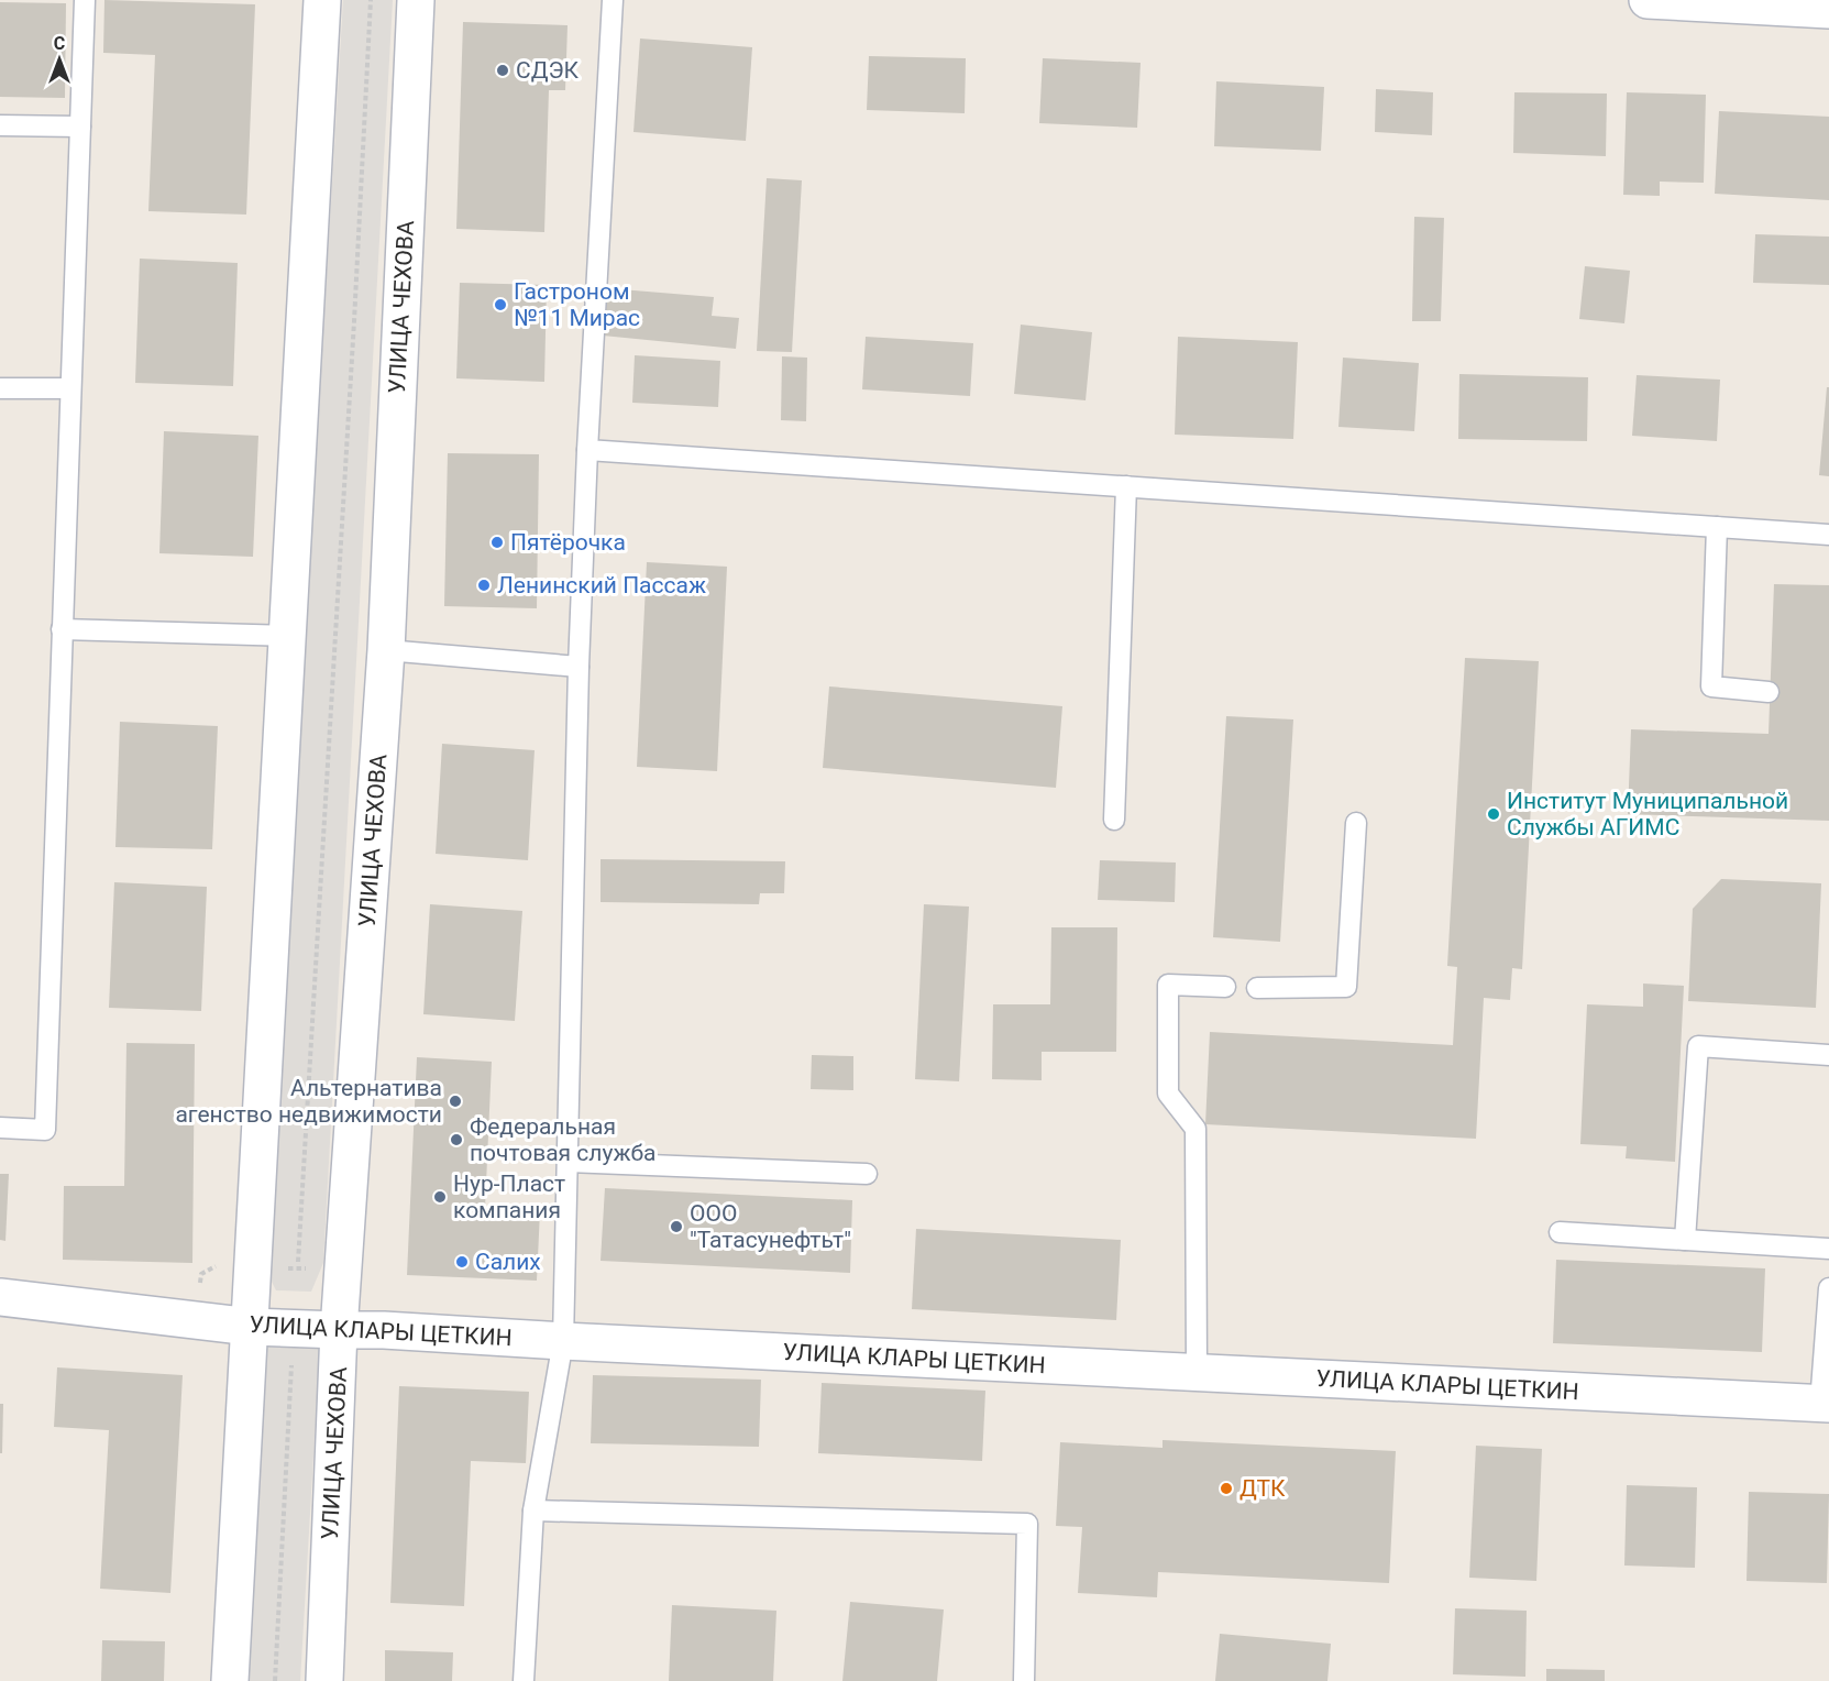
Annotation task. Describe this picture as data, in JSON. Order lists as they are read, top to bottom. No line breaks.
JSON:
{"streets":{"main road":["УЛИЦА ЧЕХОВА","УЛИЦА КЛАРЫ ЦЕТКИН"]},"crossings":[["УЛИЦА ЧЕХОВА","УЛИЦА КЛАРЫ ЦЕТКИН"]],"places":["СДЭК","Гастроном №11 Мирас","Пятёрочка","Ленинский Пассаж","Институт Муниципальной Службы АГИМС","Альтернатива агенство недвижимости","Федеральная почтовая служба","Нур-Пласт компания","ООО \"Татасунефтьт\"","Салих","ДТК"],"north":"top"}
